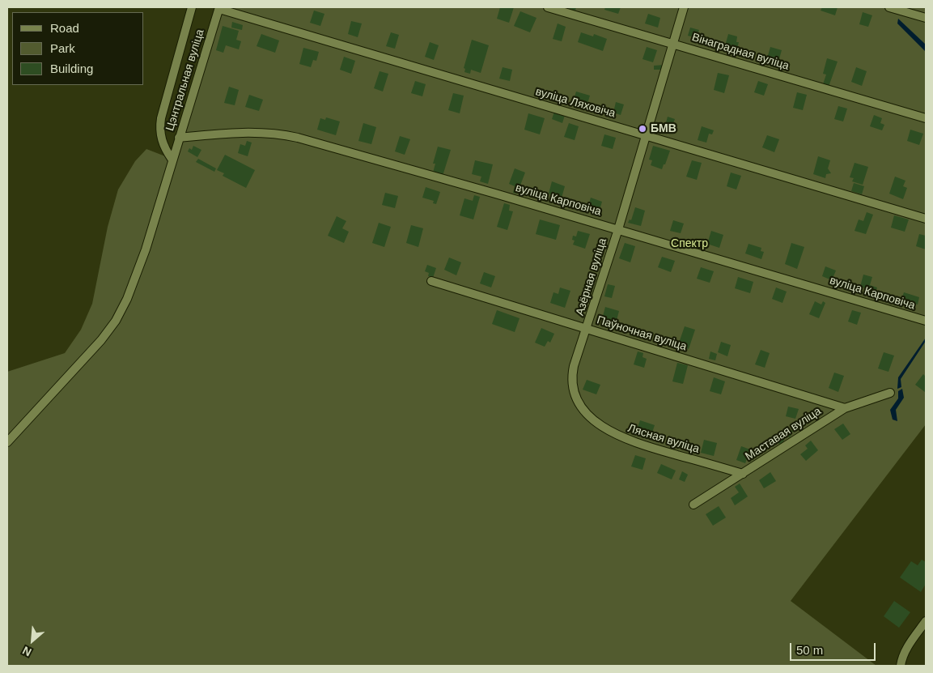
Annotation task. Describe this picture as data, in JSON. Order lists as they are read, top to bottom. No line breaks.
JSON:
{"streets":{"street":["Вінаградная вуліца","Цэнтральная вуліца","вуліца Ляховіча","вуліца Карповіча","Азёрная вуліца","Паўночная вуліца","Маставая вуліца","Лясная вуліца"]},"crossings":[["Вінаградная вуліца","Азёрная вуліца"],["Цэнтральная вуліца","вуліца Ляховіча"],["Цэнтральная вуліца","вуліца Карповіча"],["вуліца Ляховіча","Азёрная вуліца"],["вуліца Карповіча","Азёрная вуліца"],["Азёрная вуліца","Паўночная вуліца"],["Азёрная вуліца","Лясная вуліца"],["Паўночная вуліца","Маставая вуліца"],["Маставая вуліца","Лясная вуліца"]],"parks":["Спектр"],"places":["БМВ"],"legend":["Road","Park","Building"],"scale_bar":"50 m","north":"bottom left"}
